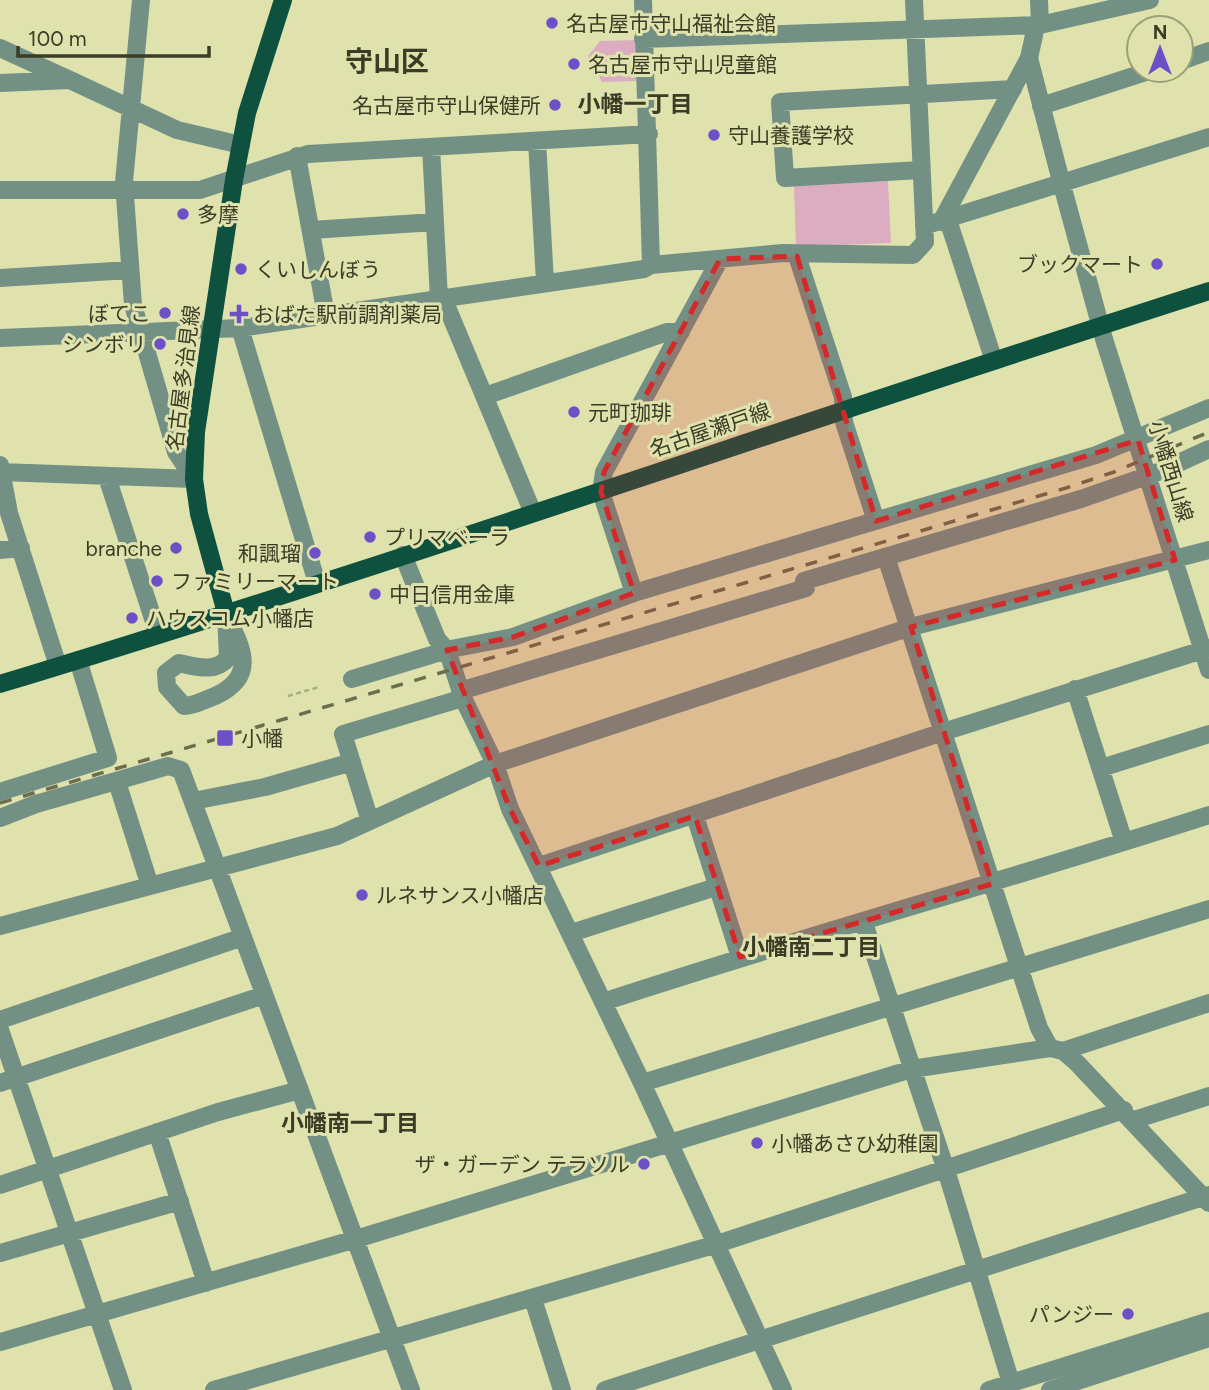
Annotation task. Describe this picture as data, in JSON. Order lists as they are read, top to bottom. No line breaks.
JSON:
{"streets":{"main road":["名古屋多治見線","名古屋瀬戸線"],"street":["小幡西山線"]},"crossings":[["名古屋多治見線","名古屋瀬戸線"],["名古屋瀬戸線","小幡西山線"]],"districts":["守山区","小幡一丁目","小幡南二丁目","小幡南一丁目"],"places":{"other":["名古屋市守山福祉会館","名古屋市守山児童館","名古屋市守山保健所","守山養護学校","多摩","ブックマート","くいしんぼう","ぼてこ","シンボリ","元町珈琲","プリマベーラ","branche","和諷瑠","ファミリーマート","中日信用金庫","ハウスコム小幡店","ルネサンス小幡店","小幡あさひ幼稚園","ザ・ガーデン テラソル","パンジー"],"health":["おばた駅前調剤薬局"],"transit":["小幡"]},"scale_bar":"100 m","north":"top"}
